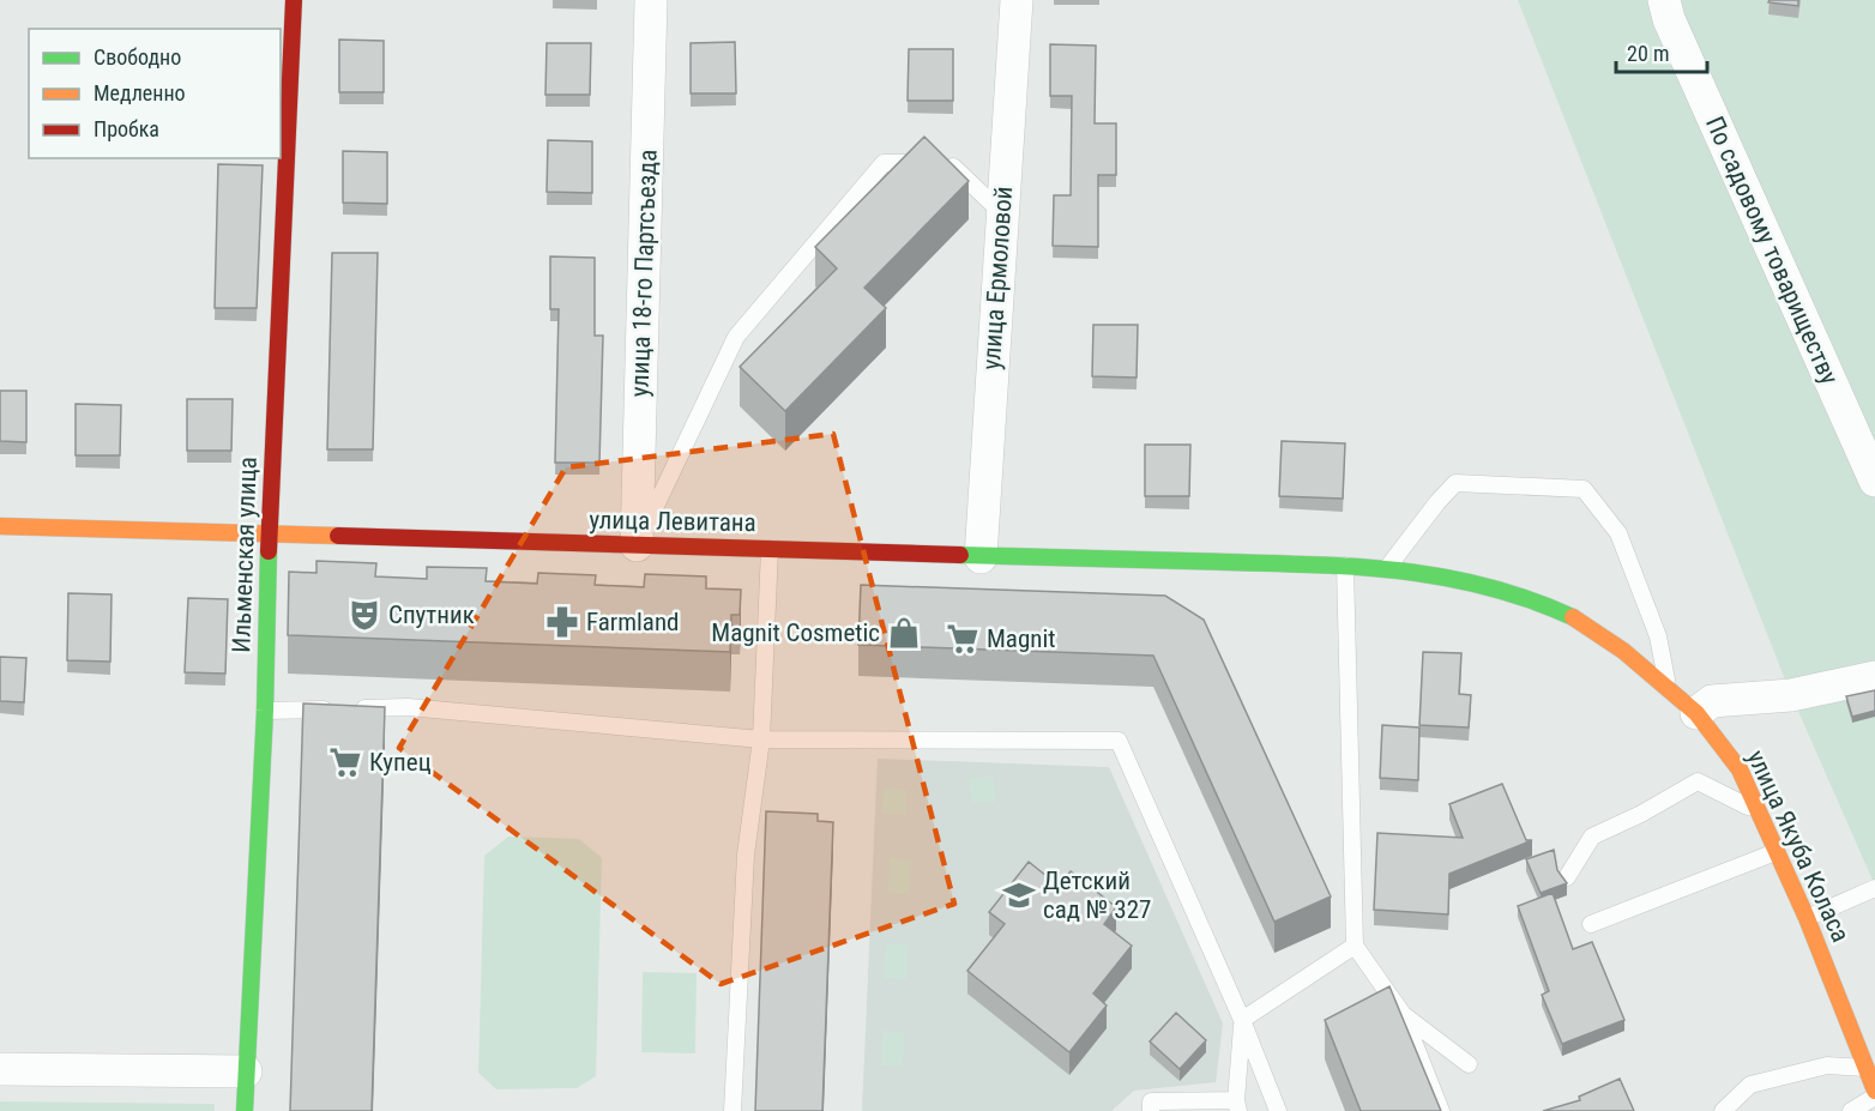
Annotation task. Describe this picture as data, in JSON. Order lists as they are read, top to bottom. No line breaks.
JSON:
{"streets":{"street":["По садовому товариществу","улица 18-го Партсъезда","улица Ермоловой","улица Левитана","Ильменская улица","улица Якуба Коласа"]},"crossings":[["улица 18-го Партсъезда","улица Левитана"],["улица Ермоловой","улица Левитана"],["улица Левитана","Ильменская улица"],["улица Левитана","улица Якуба Коласа"]],"places":{"theatre":["Спутник"],"pharmacy":["Farmland"],"shop":["Magnit Cosmetic"],"supermarket":["Magnit","Купец"],"school or university":["Детский сад № 327"]},"legend":["Свободно","Медленно","Пробка"],"scale_bar":"20 m"}
